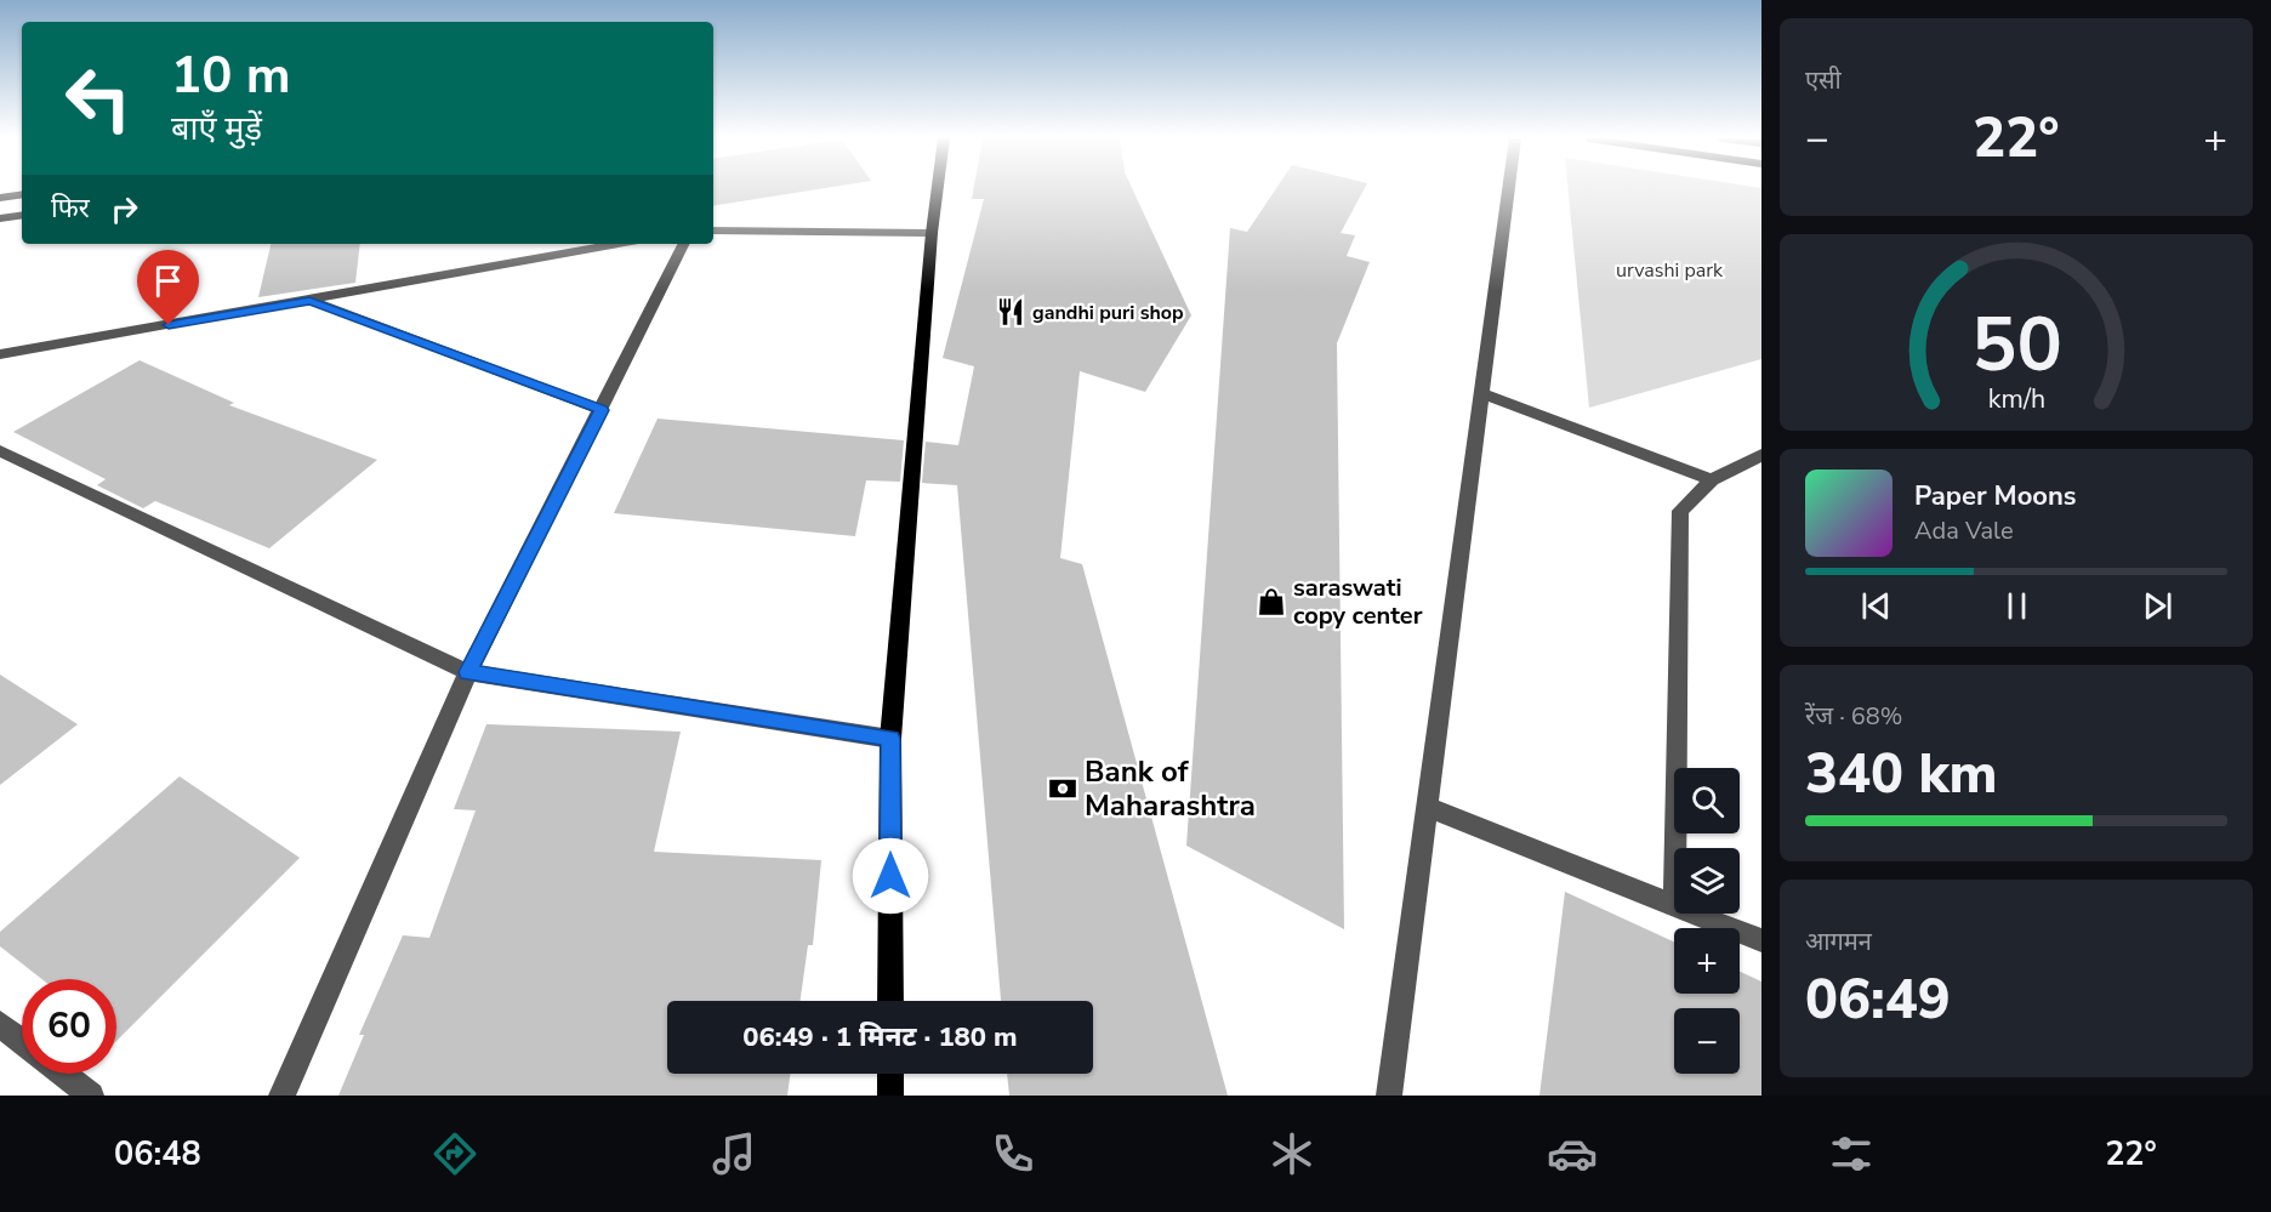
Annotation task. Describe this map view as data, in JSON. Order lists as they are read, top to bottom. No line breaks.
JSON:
{"parks":["urvashi park"],"places":{"restaurant":["gandhi puri shop"],"shop":["saraswati copy center"],"bank":["Bank of Maharashtra"]},"page":{"tile":["एसी",["रेंज · 68%","340 km"],["आगमन","06:49"]],"turn":["10 m","बाएँ मुड़ें"],"heat":["−","22°","+"],"then":"फिर","song":["Paper Moons","Ada Vale"],"map_buttons":["+","−"],"limit":"60","trip":"06:49 · 1 मिनट · 180 m","tabs":["06:48","22°"],"gauge":["50","km/h"]}}
